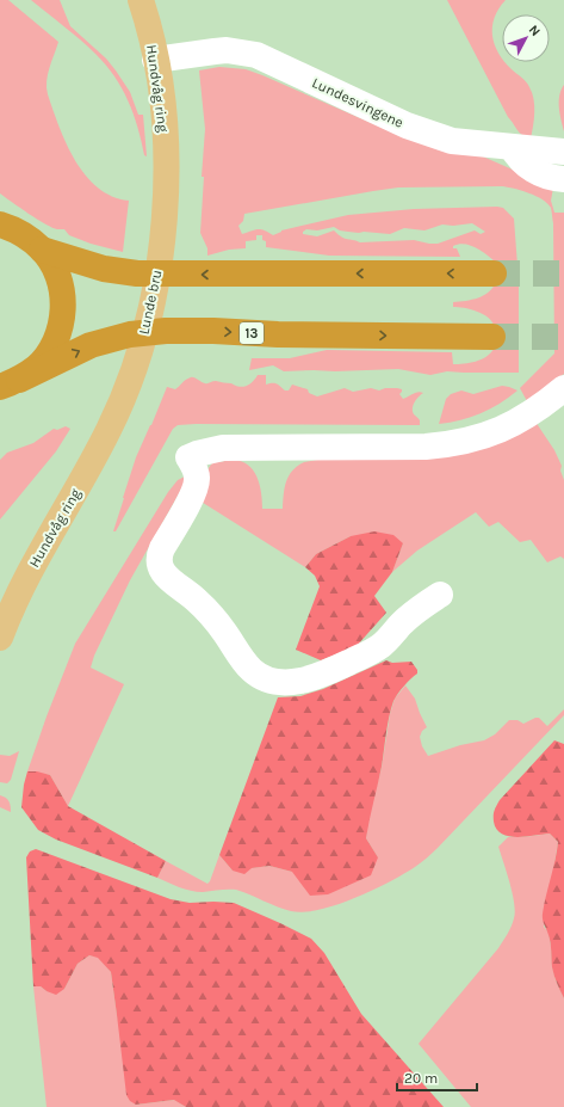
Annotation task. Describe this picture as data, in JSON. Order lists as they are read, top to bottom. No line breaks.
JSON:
{"streets":{"highway":["13"],"main road":["Hundvåg ring","Lunde bru"],"street":["Lundesvingene"]},"crossings":[["Hundvåg ring","Lundesvingene"],["Hundvåg ring","Lunde bru"]],"scale_bar":"20 m","north":"top right"}
